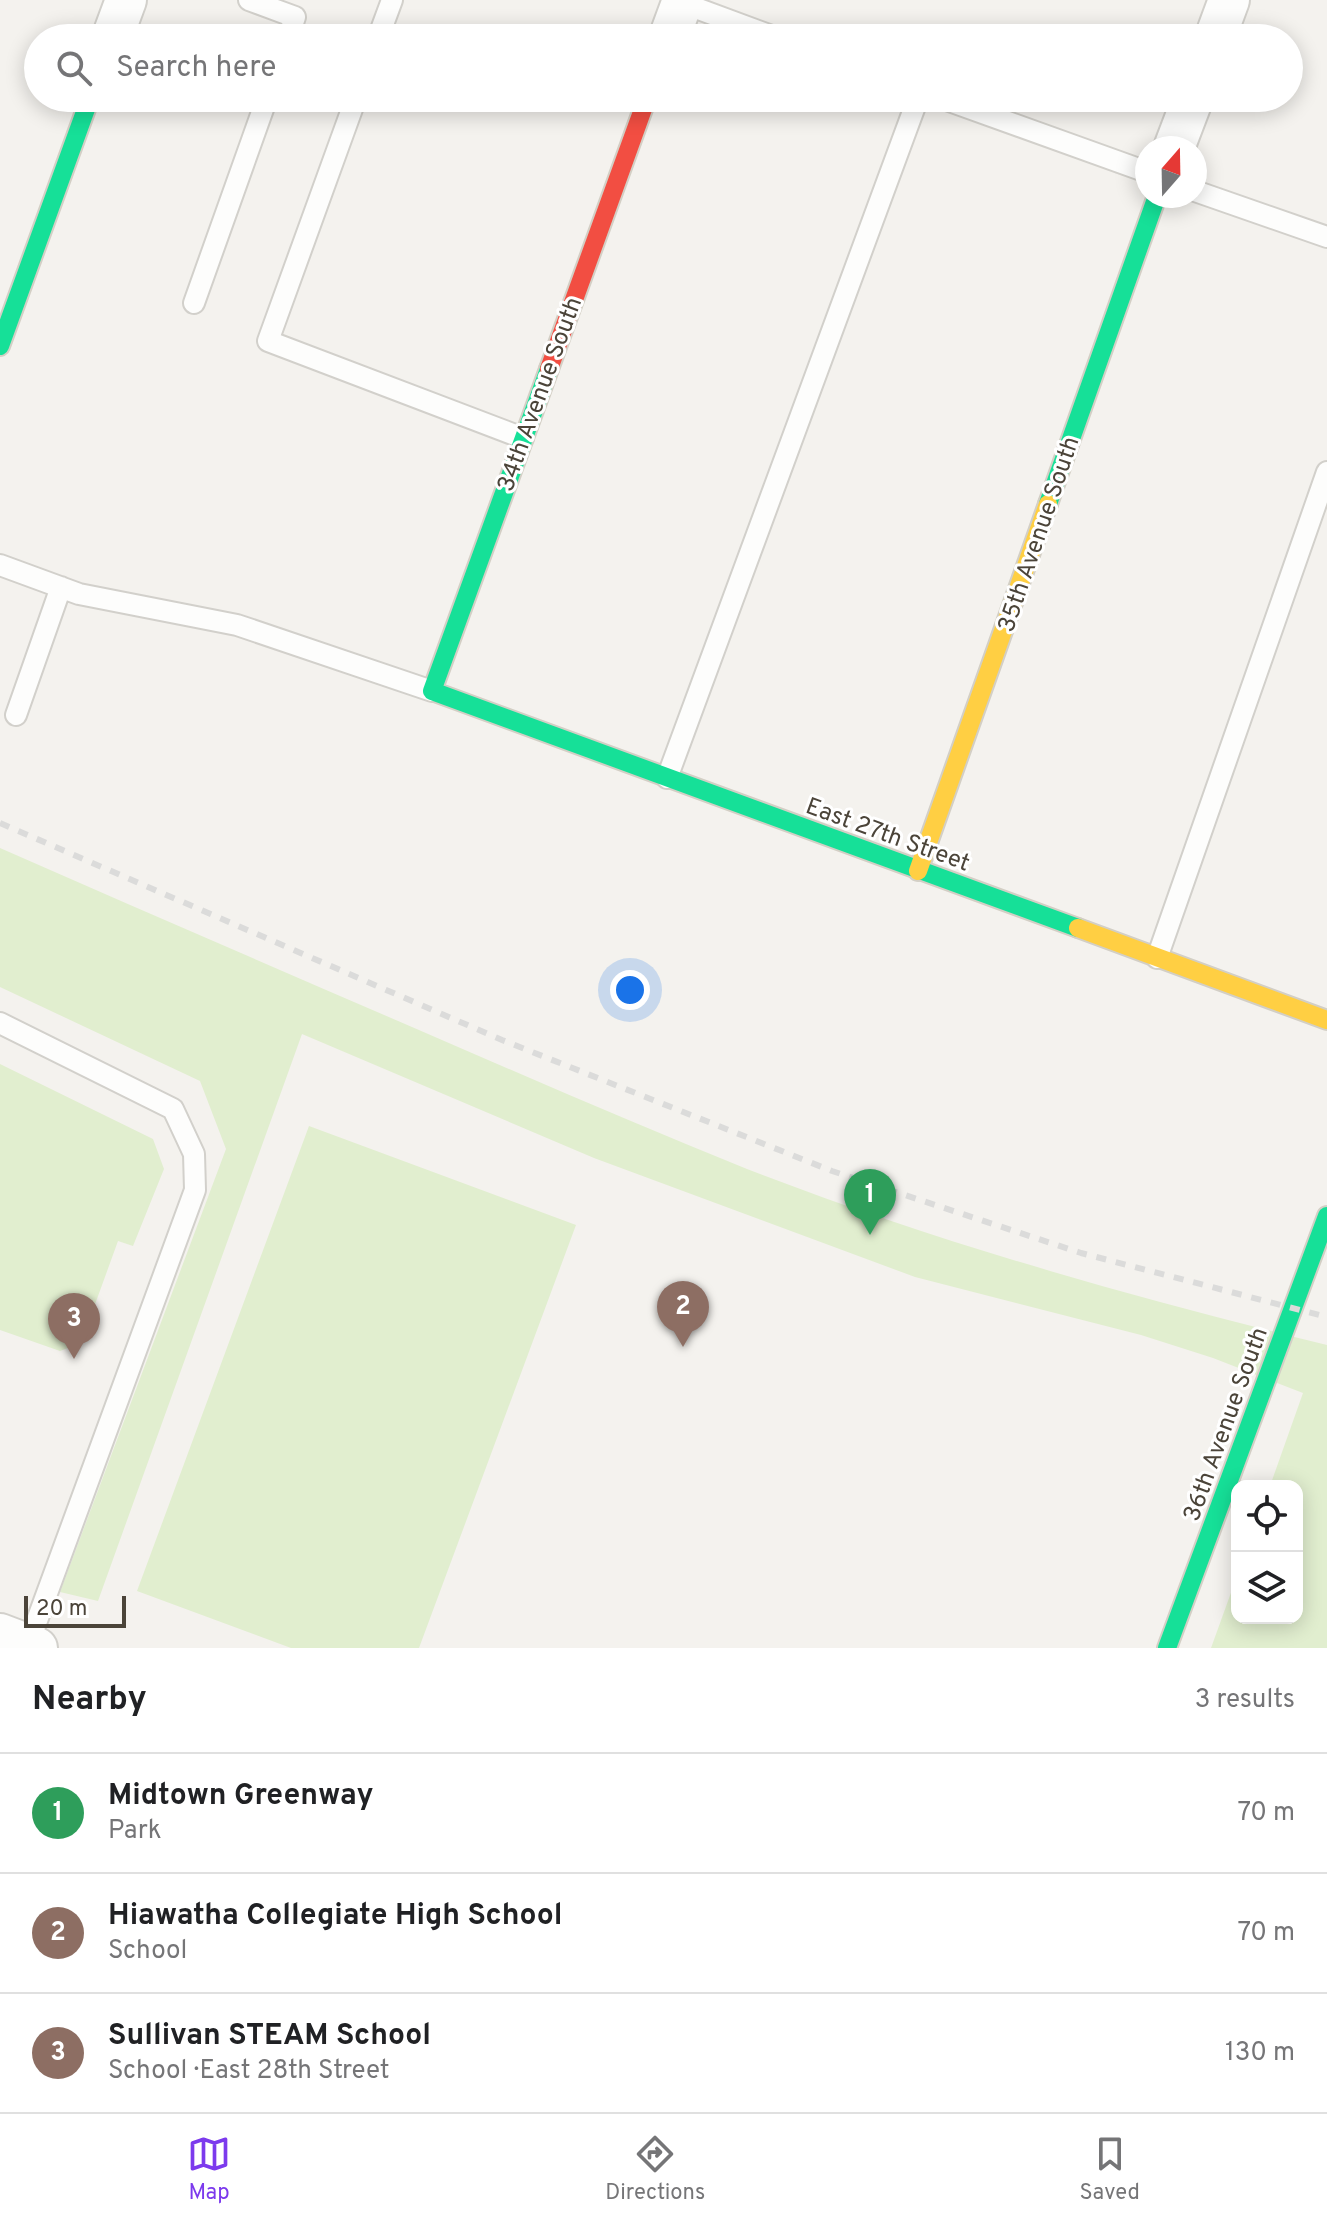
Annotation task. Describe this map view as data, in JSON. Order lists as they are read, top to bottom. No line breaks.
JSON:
{"streets":{"street":["34th Avenue South","35th Avenue South","East 27th Street","36th Avenue South"]},"crossings":[["34th Avenue South","East 27th Street"],["35th Avenue South","East 27th Street"]],"scale_bar":"20 m","north":"top","page":{"search":"Search here","pins":["1","2","3"],"scale":"20 m","heading":["Nearby","3 results"],"list":[{"mark":"1","name":"Midtown Greenway","note":"Park","value":"70 m"},{"mark":"2","name":"Hiawatha Collegiate High School","note":"School","value":"70 m"},{"mark":"3","name":"Sullivan STEAM School","note":"School · East 28th Street","value":"130 m"}],"nav":["Map","Directions","Saved"]}}
